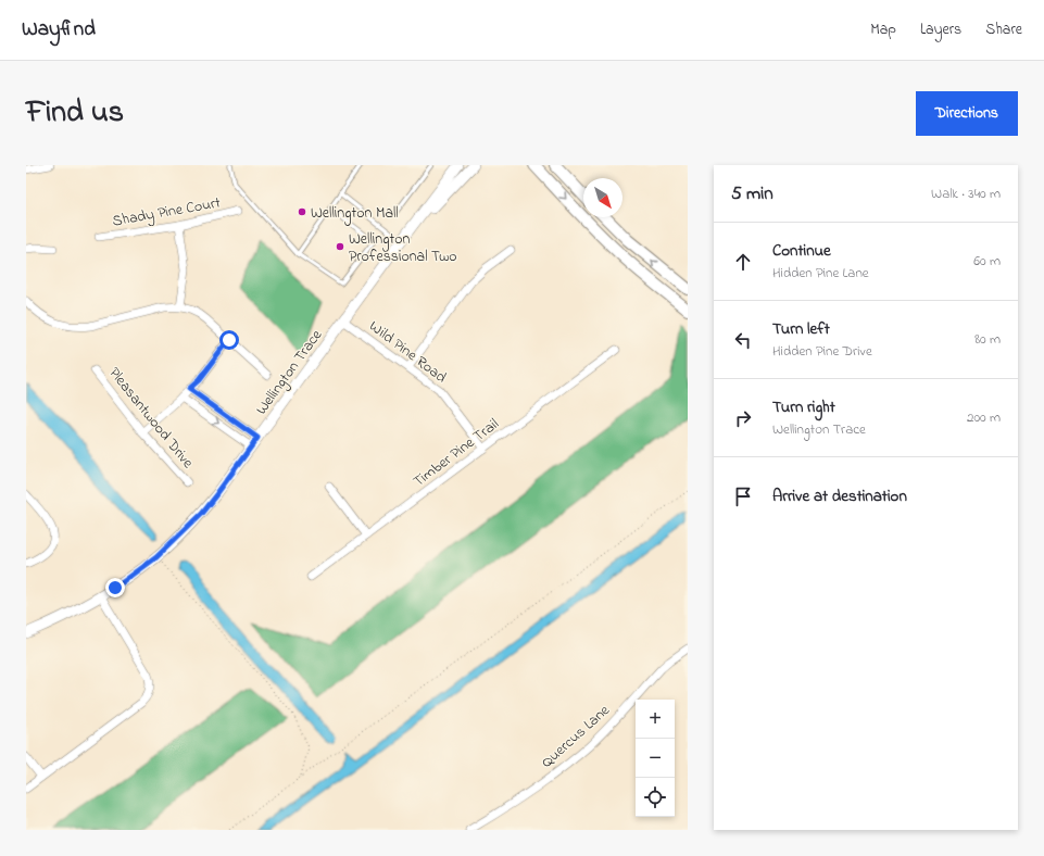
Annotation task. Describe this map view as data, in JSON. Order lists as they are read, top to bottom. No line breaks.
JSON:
{"streets":{"street":["Shady Pine Court","Wild Pine Road","Wellington Trace","Pleasantwood Drive","Timber Pine Trail","Quercus Lane"]},"crossings":[["Wild Pine Road","Wellington Trace"],["Wild Pine Road","Timber Pine Trail"]],"places":["Wellington Mall","Wellington Professional Two"],"north":"bottom right","page":{"header":"Wayfind","nav":["Map","Layers","Share"],"title":"Find us","buttons":"Directions","heading":["5 min","Walk · 340 m"],"list":[["Continue","Hidden Pine Lane","60 m"],["Turn left","Hidden Pine Drive","80 m"],["Turn right","Wellington Trace","200 m"],"Arrive at destination"],"map_buttons":["+","−"]}}
